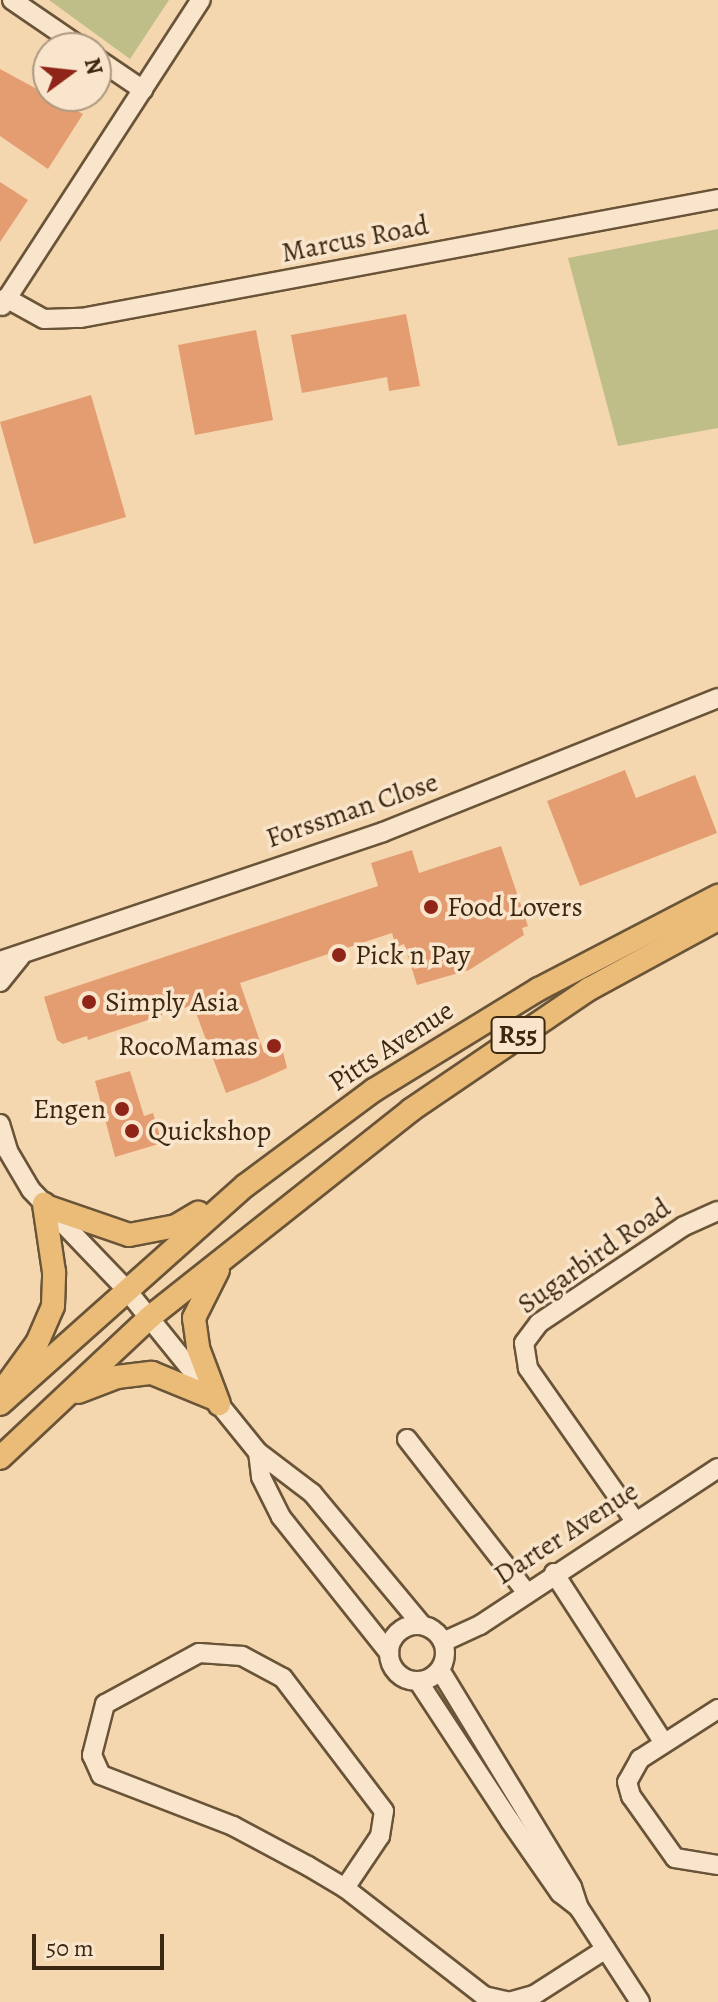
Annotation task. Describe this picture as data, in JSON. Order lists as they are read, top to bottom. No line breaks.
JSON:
{"streets":{"main road":["R55","Pitts Avenue"],"street":["Marcus Road","Forssman Close","Sugarbird Road","Darter Avenue"]},"crossings":[["R55","Pitts Avenue"],["Sugarbird Road","Darter Avenue"]],"places":["Food Lovers","Pick n Pay","Simply Asia","RocoMamas","Engen","Quickshop"],"scale_bar":"50 m","north":"right"}
